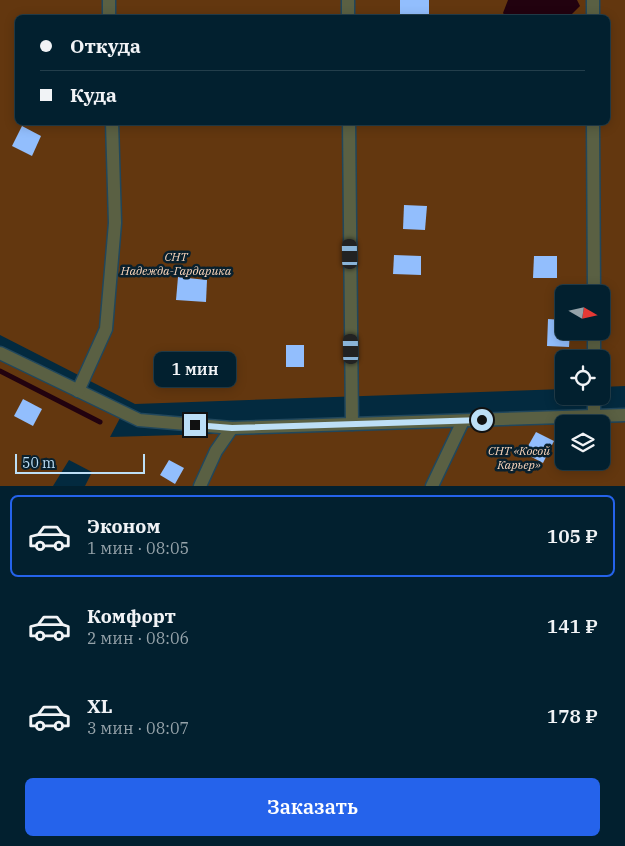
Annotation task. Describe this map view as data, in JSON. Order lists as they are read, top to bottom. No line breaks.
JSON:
{"parks":["СНТ Надежда-Гардарика","СНТ «Косой Карьер»"],"scale_bar":"50 m","north":"right","page":{"banner":["Откуда","Куда"],"bubble":"1 мин","scale":"50 m","list":[{"name":"Эконом","note":"1 мин · 08:05","value":"105 ₽"},{"name":"Комфорт","note":"2 мин · 08:06","value":"141 ₽"},{"name":"XL","note":"3 мин · 08:07","value":"178 ₽"}],"buttons":"Заказать"}}
